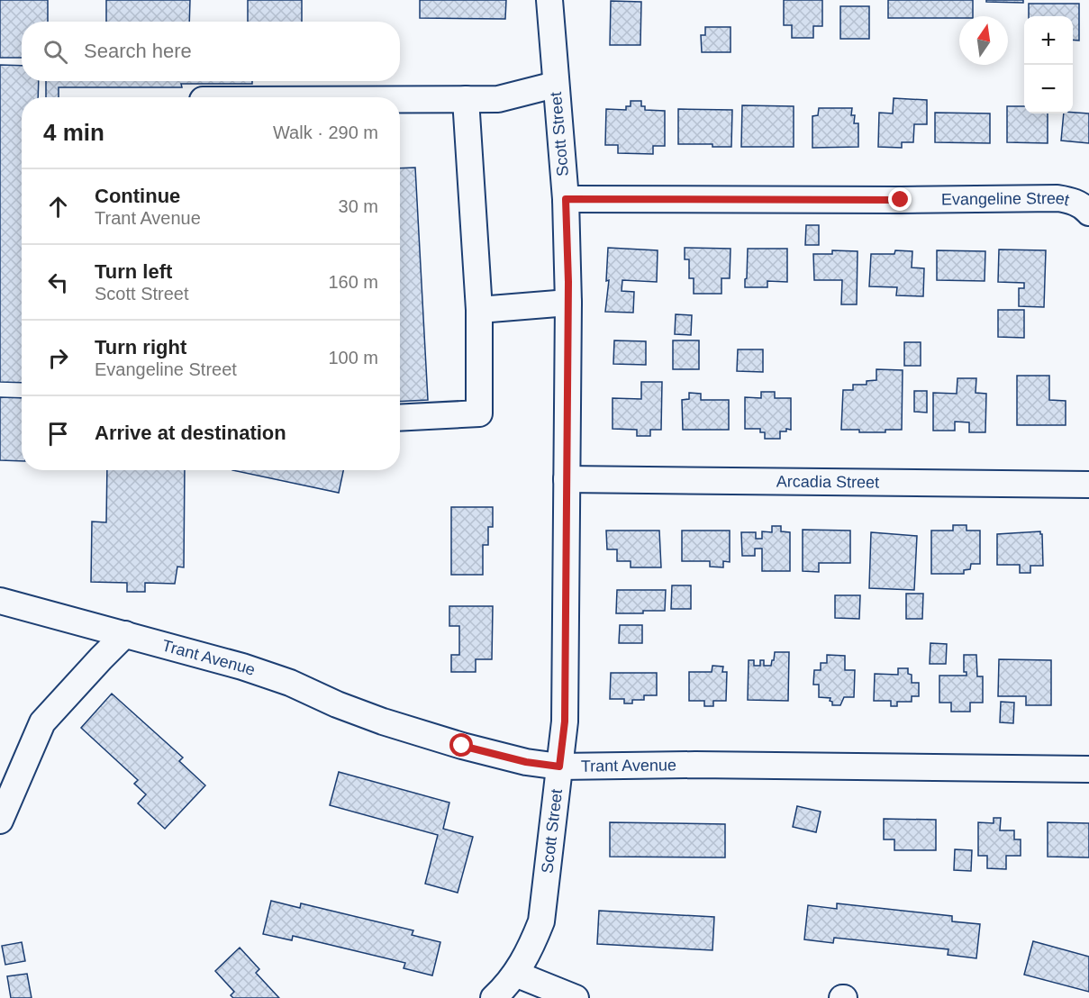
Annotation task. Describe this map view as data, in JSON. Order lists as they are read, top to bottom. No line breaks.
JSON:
{"streets":{"street":["Scott Street","Evangeline Street","Arcadia Street","Trant Avenue"]},"crossings":[["Scott Street","Evangeline Street"],["Scott Street","Arcadia Street"],["Scott Street","Trant Avenue"]],"north":"top","page":{"map_buttons":["+","−"],"search":"Search here","heading":["4 min","Walk · 290 m"],"list":[["Continue","Trant Avenue","30 m"],["Turn left","Scott Street","160 m"],["Turn right","Evangeline Street","100 m"],"Arrive at destination"]}}
